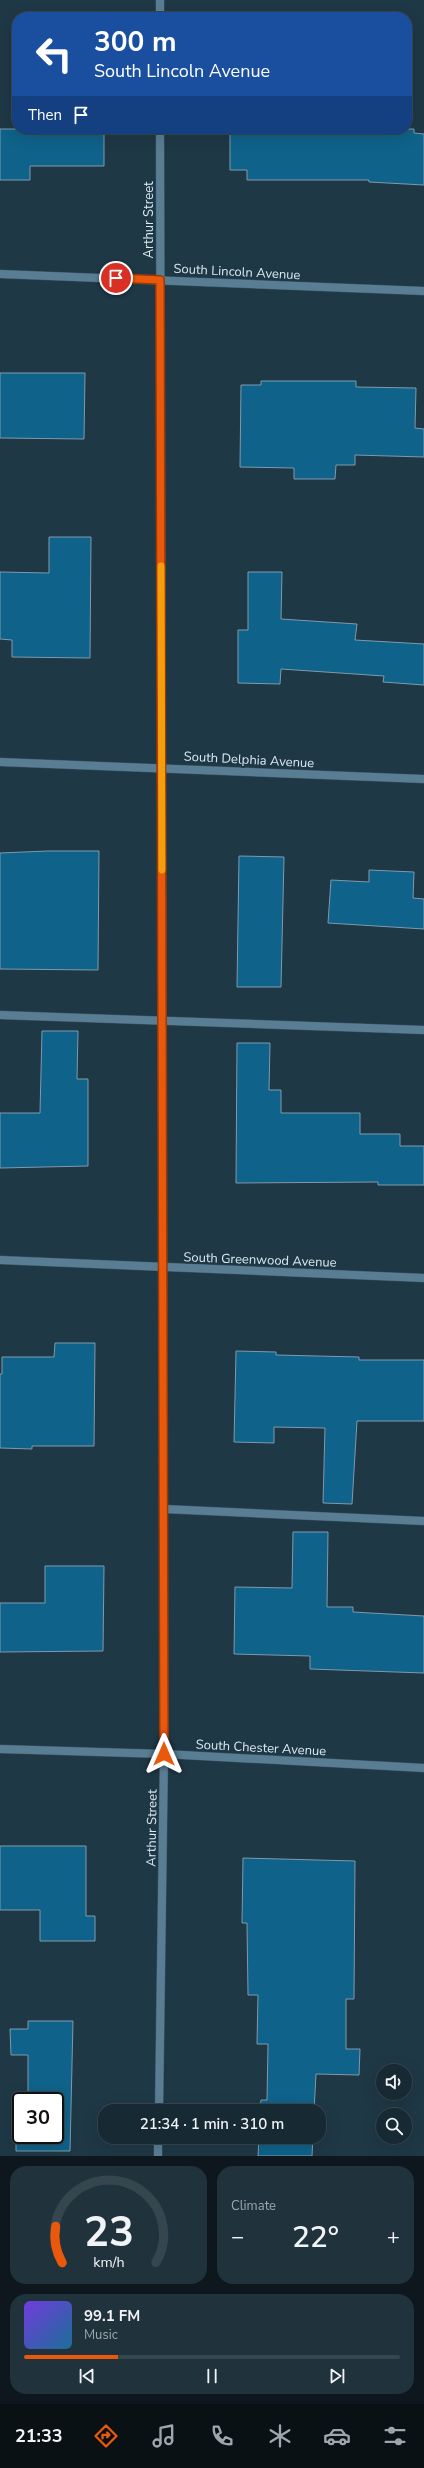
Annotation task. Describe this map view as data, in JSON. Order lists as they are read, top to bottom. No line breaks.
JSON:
{"streets":{"street":["Arthur Street","South Lincoln Avenue","South Delphia Avenue","South Greenwood Avenue","South Chester Avenue"]},"crossings":[["Arthur Street","South Lincoln Avenue"],["Arthur Street","South Delphia Avenue"],["Arthur Street","South Greenwood Avenue"],["Arthur Street","South Chester Avenue"]],"page":{"turn":["300 m","South Lincoln Avenue"],"then":"Then","limit":"30","trip":"21:34 · 1 min · 310 m","tile":"Climate","heat":["−","22°","+"],"song":["99.1 FM","Music"],"tabs":"21:33","gauge":["23","km/h"]}}
